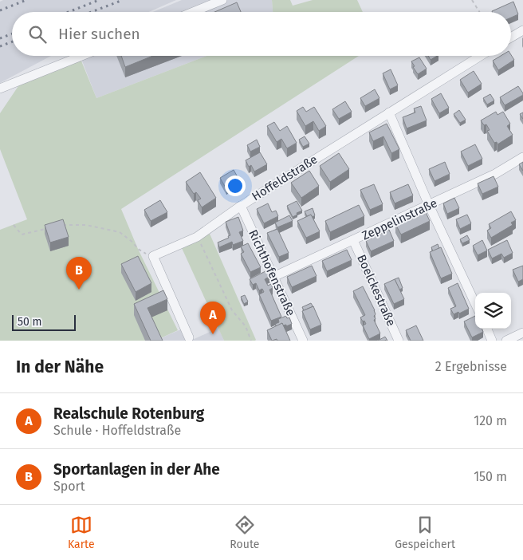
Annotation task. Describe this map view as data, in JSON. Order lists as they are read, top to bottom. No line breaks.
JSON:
{"streets":{"street":["Hoffeldstraße","Zeppelinstraße","Richthofenstraße","Boelckestraße"]},"crossings":[["Hoffeldstraße","Richthofenstraße"],["Zeppelinstraße","Richthofenstraße"],["Zeppelinstraße","Boelckestraße"]],"scale_bar":"50 m","page":{"search":"Hier suchen","pins":["B","A"],"scale":"50 m","heading":["In der Nähe","2 Ergebnisse"],"list":[{"mark":"A","name":"Realschule Rotenburg","note":"Schule · Hoffeldstraße","value":"120 m"},{"mark":"B","name":"Sportanlagen in der Ahe","note":"Sport","value":"150 m"}],"nav":["Karte","Route","Gespeichert"]}}
